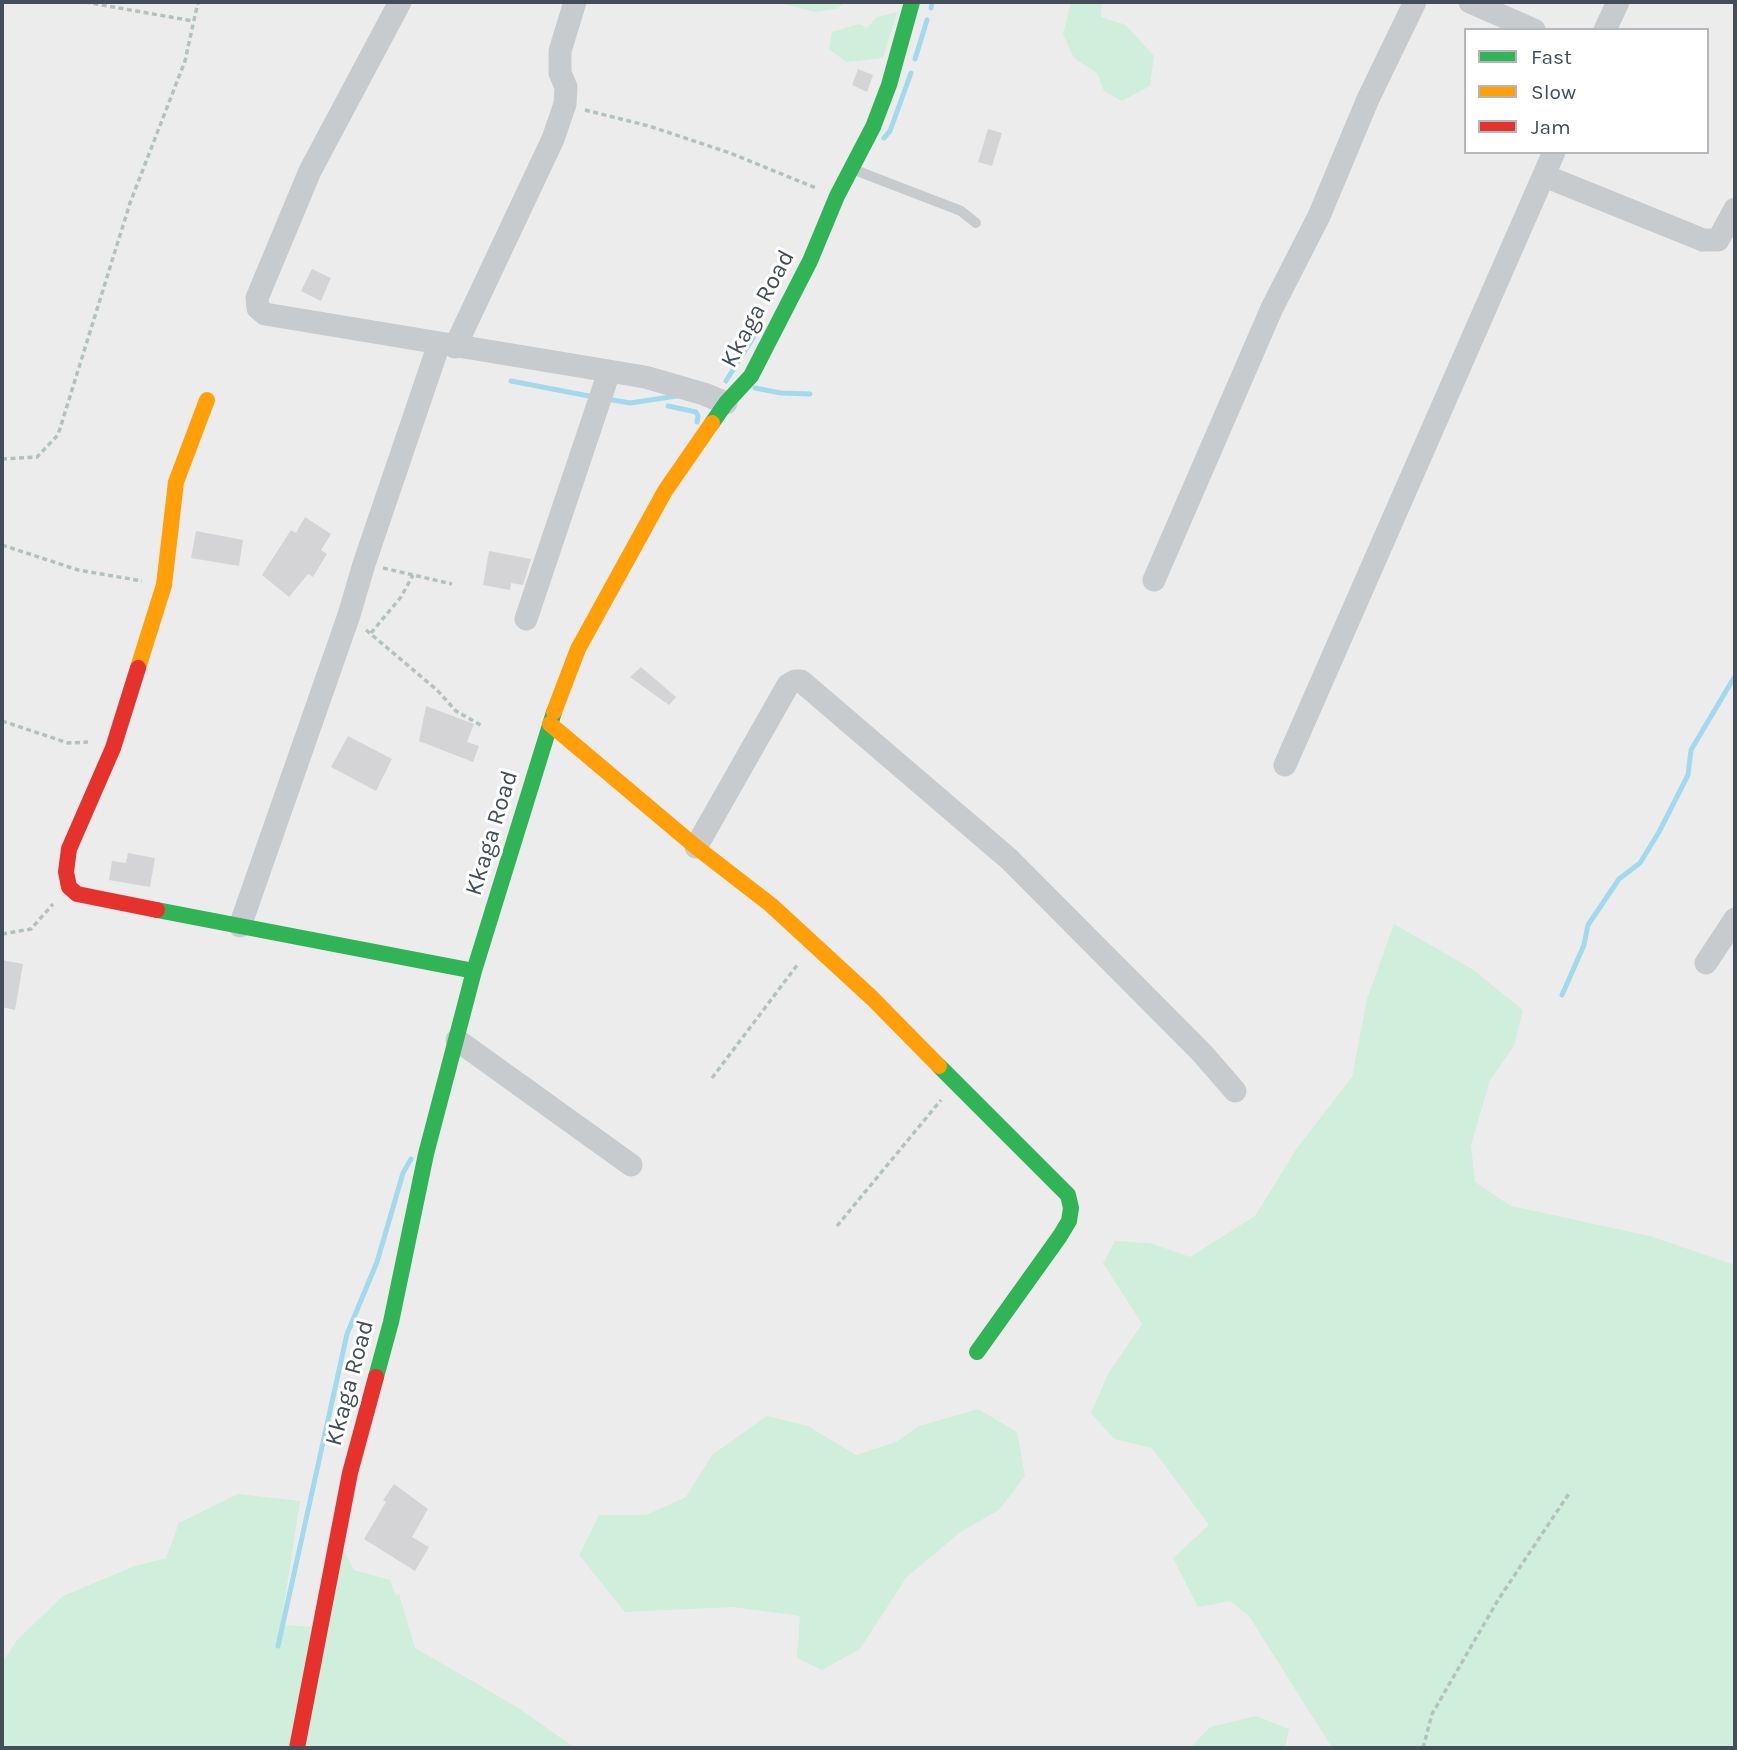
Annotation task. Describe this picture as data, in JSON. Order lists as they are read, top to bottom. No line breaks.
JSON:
{"streets":{"street":["Kkaga Road"]},"legend":["Fast","Slow","Jam"]}
